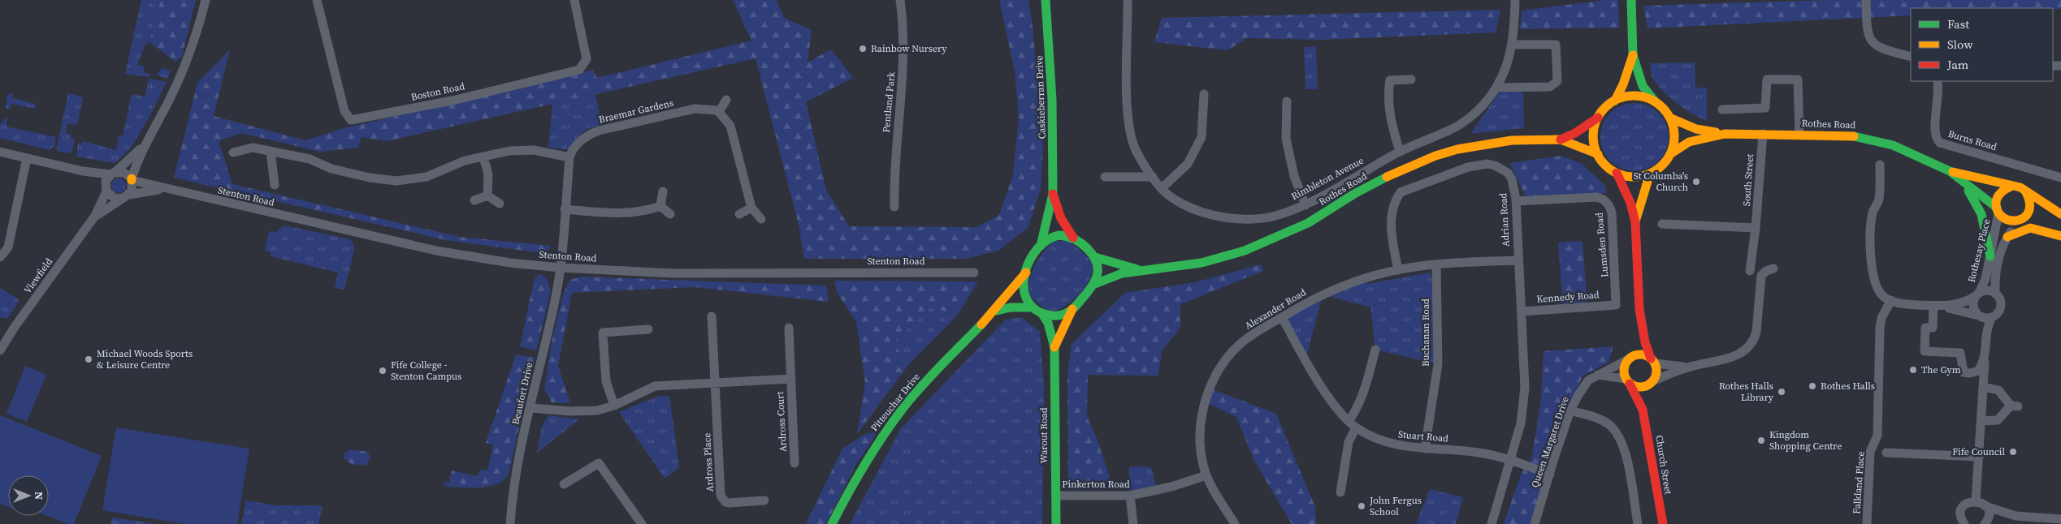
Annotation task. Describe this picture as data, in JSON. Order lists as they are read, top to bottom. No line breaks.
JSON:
{"streets":{"street":["Boston Road","Caskieberran Drive","Pentland Park","Braemar Gardens","Rothes Road","Burns Road","Rimbleton Avenue","South Street","Stenton Road","Adrian Road","Lumsden Road","Rothesay Place","Viewfield","Kennedy Road","Alexander Road","Buchanan Road","Beaufort Drive","Pitteuchar Drive","Ardross Court","Warout Road","Stuart Road","Queen Margaret Drive","Ardross Place","Church Street","Falkland Place","Pinkerton Road"]},"crossings":[["Caskieberran Drive","Pitteuchar Drive"],["Rothes Road","South Street"],["Rothes Road","Rothesay Place"],["Stenton Road","Viewfield"],["Stenton Road","Beaufort Drive"],["Adrian Road","Lumsden Road"],["Adrian Road","Kennedy Road"],["Adrian Road","Alexander Road"],["Adrian Road","Stuart Road"],["Lumsden Road","Kennedy Road"],["Rothesay Place","Falkland Place"],["Alexander Road","Buchanan Road"],["Alexander Road","Stuart Road"],["Alexander Road","Pinkerton Road"],["Buchanan Road","Stuart Road"],["Warout Road","Pinkerton Road"],["Stuart Road","Queen Margaret Drive"],["Queen Margaret Drive","Church Street"]],"places":["Rainbow Nursery","St Columba's Church","Michael Woods Sports & Leisure Centre","The Gym","Fife College - Stenton Campus","Rothes Halls","Rothes Halls Library","Kingdom Shopping Centre","Fife Council","John Fergus School"],"legend":["Fast","Slow","Jam"],"north":"right"}
